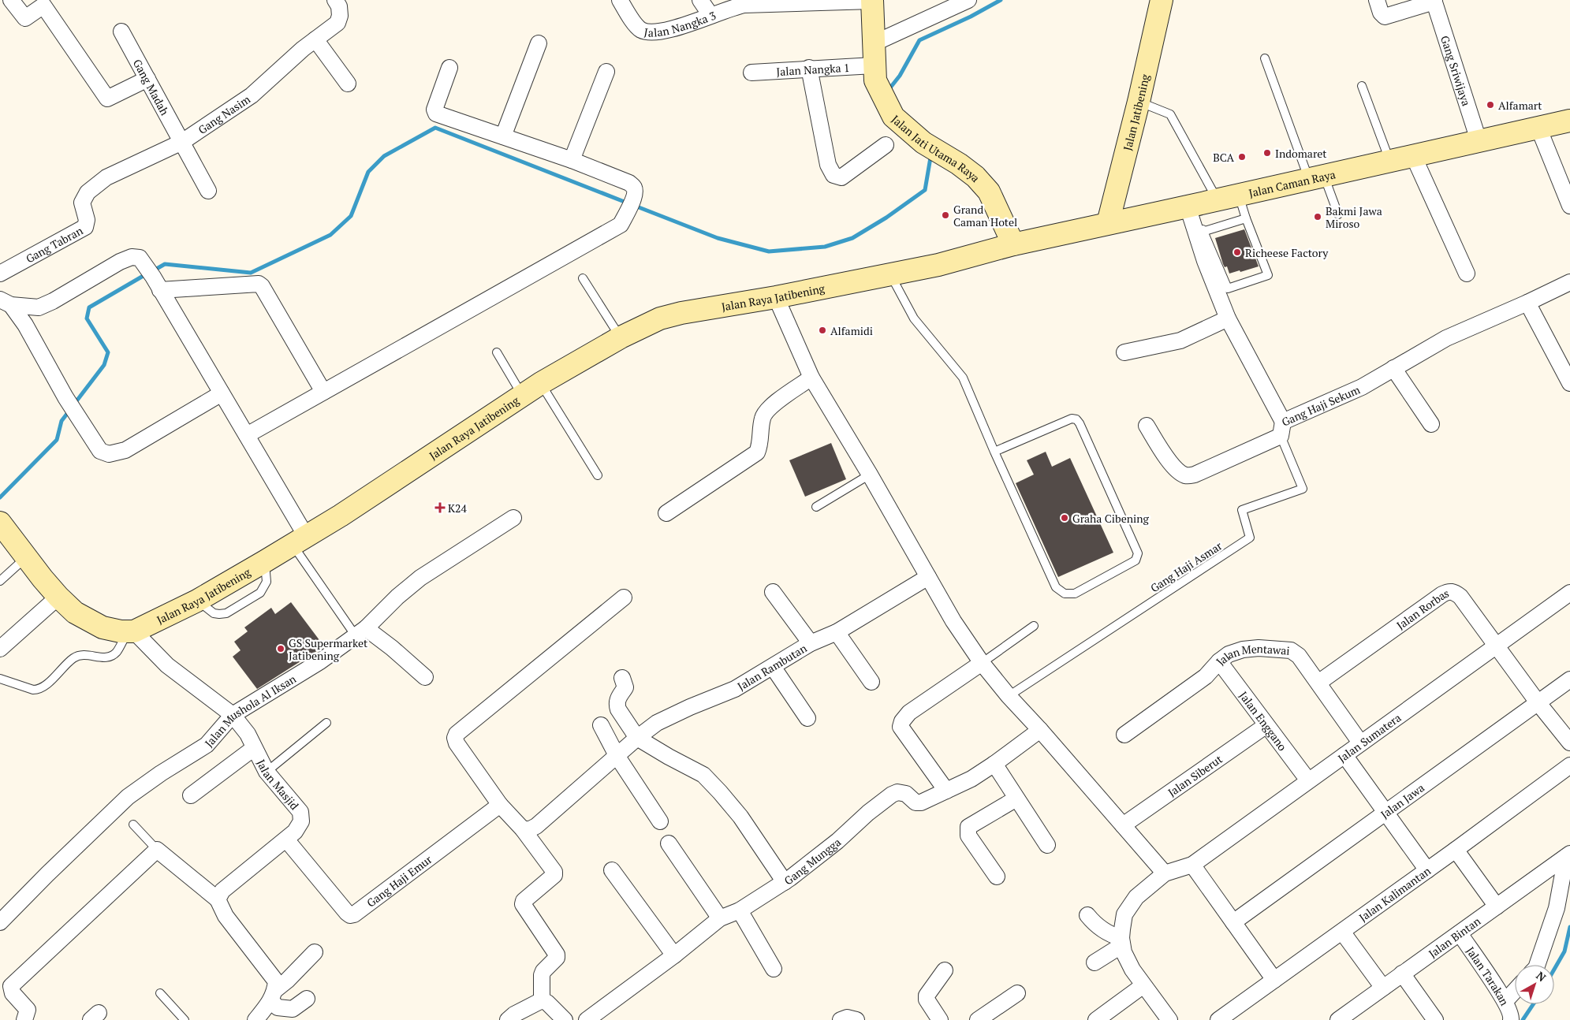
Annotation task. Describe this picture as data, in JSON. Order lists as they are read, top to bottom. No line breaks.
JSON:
{"streets":{"main road":["Jalan Jatibening","Jalan Jati Utama Raya","Jalan Caman Raya","Jalan Raya Jatibening"],"street":["Jalan Nangka 3","Jalan Nangka 1","Gang Sriwijaya","Gang Madah","Gang Nasim","Gang Tabran","Gang Haji Sekum","Jalan Rorbas","Jalan Mentawai","Jalan Rambutan","Jalan Mushola Al Iksan","Jalan Enggano","Jalan Sumatera","Jalan Siberut","Jalan Masjid","Jalan Jawa","Gang Mungga","Gang Haji Emur","Jalan Kalimantan","Jalan Bintan","Jalan Tarakan"],"lane":["Gang Haji Asmar"]},"crossings":[["Jalan Nangka 3","Jalan Jati Utama Raya"],["Jalan Nangka 1","Jalan Jati Utama Raya"],["Gang Sriwijaya","Jalan Caman Raya"],["Gang Madah","Gang Nasim"],["Jalan Jatibening","Jalan Caman Raya"],["Gang Nasim","Gang Tabran"],["Jalan Jati Utama Raya","Jalan Caman Raya"],["Jalan Jati Utama Raya","Jalan Raya Jatibening"],["Jalan Caman Raya","Jalan Raya Jatibening"],["Jalan Caman Raya","Gang Haji Sekum"],["Jalan Raya Jatibening","Jalan Masjid"],["Gang Haji Sekum","Gang Haji Asmar"],["Jalan Rorbas","Jalan Mentawai"],["Jalan Rorbas","Jalan Sumatera"],["Jalan Rorbas","Jalan Jawa"],["Jalan Mentawai","Jalan Enggano"],["Jalan Mentawai","Jalan Sumatera"],["Jalan Mushola Al Iksan","Jalan Masjid"],["Jalan Enggano","Jalan Sumatera"],["Jalan Enggano","Jalan Siberut"],["Jalan Masjid","Gang Haji Emur"],["Jalan Bintan","Jalan Tarakan"]],"places":{"other":["Alfamart","Indomaret","BCA","Grand Caman Hotel","Bakmi Jawa Miroso","Richeese Factory","Alfamidi","Graha Cibening","GS Supermarket Jatibening"],"health":["K24"]},"north":"top right"}
